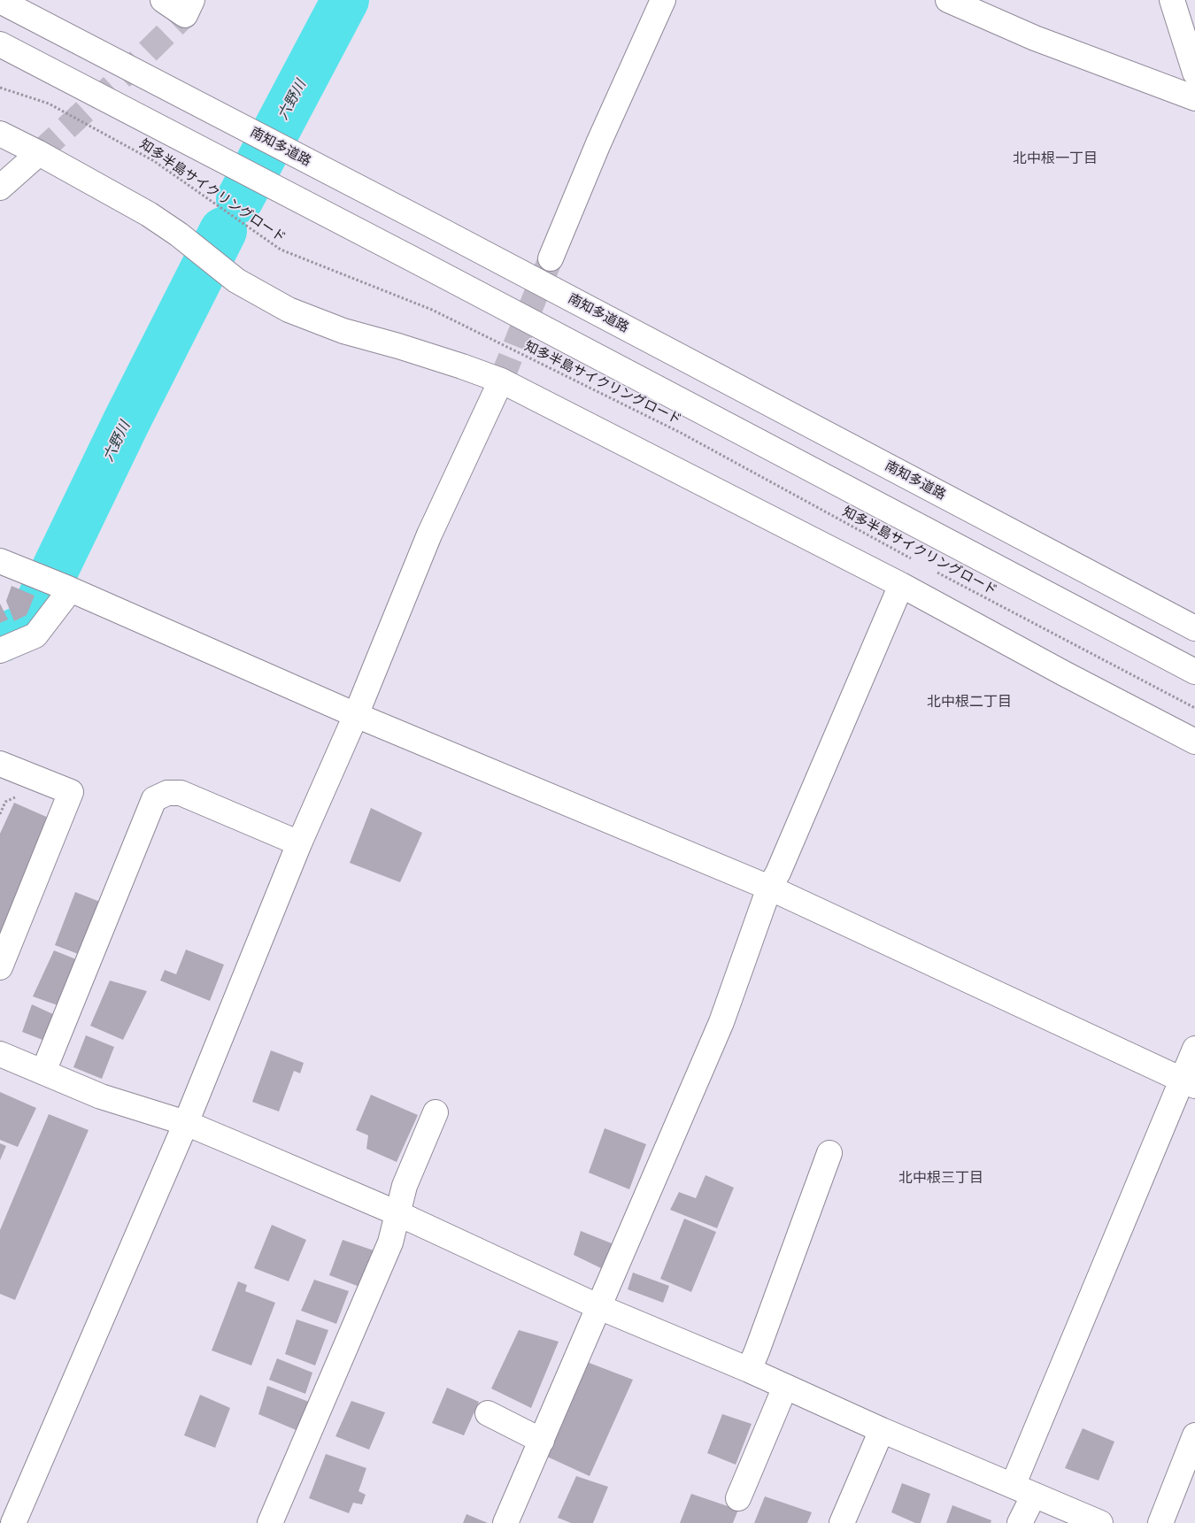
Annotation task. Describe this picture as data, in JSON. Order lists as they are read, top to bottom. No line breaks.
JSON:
{"streets":{"main road":["南知多道路"],"path":["知多半島サイクリングロード"]},"districts":["北中根一丁目","北中根二丁目","北中根三丁目"],"water":["六野川"]}
